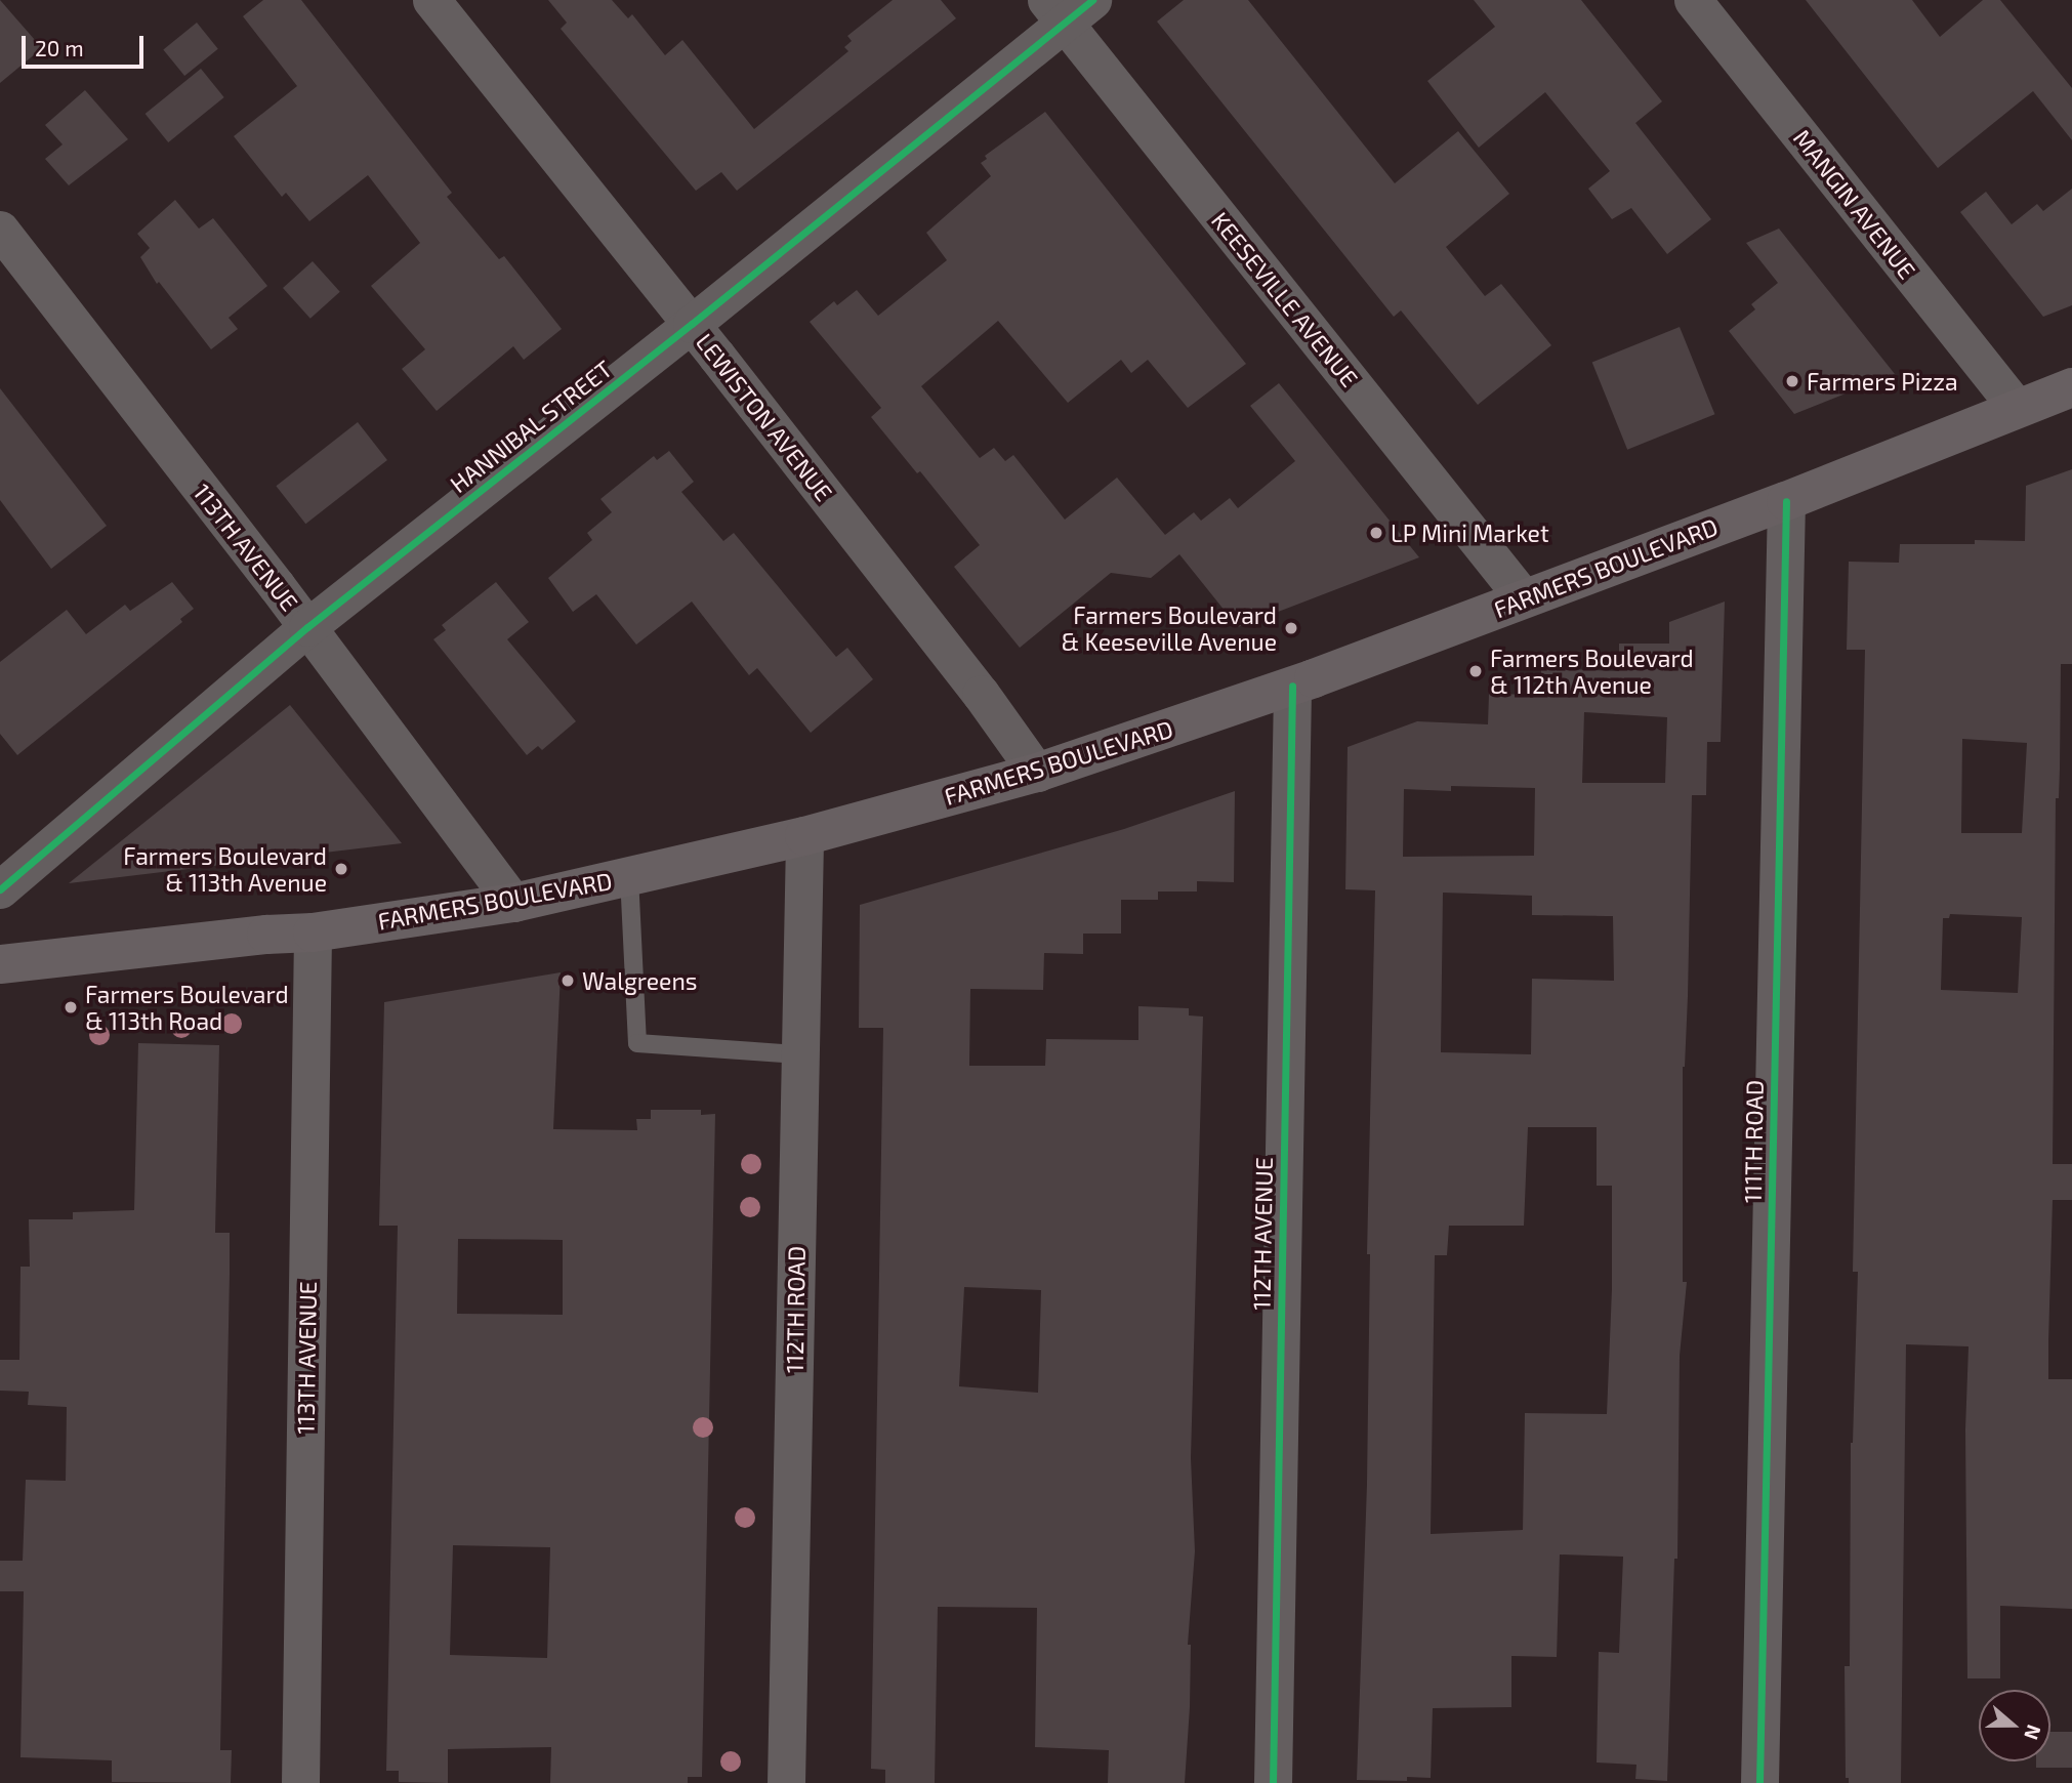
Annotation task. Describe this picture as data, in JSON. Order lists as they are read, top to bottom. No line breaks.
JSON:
{"streets":{"main road":["FARMERS BOULEVARD"],"street":["MANGIN AVENUE","KEESEVILLE AVENUE","LEWISTON AVENUE","HANNIBAL STREET","113TH AVENUE","111TH ROAD","112TH AVENUE","112TH ROAD"]},"crossings":[["MANGIN AVENUE","FARMERS BOULEVARD"],["KEESEVILLE AVENUE","HANNIBAL STREET"],["KEESEVILLE AVENUE","FARMERS BOULEVARD"],["LEWISTON AVENUE","HANNIBAL STREET"],["LEWISTON AVENUE","FARMERS BOULEVARD"],["HANNIBAL STREET","113TH AVENUE"],["113TH AVENUE","FARMERS BOULEVARD"],["FARMERS BOULEVARD","111TH ROAD"],["FARMERS BOULEVARD","112TH AVENUE"],["FARMERS BOULEVARD","112TH ROAD"]],"places":["Farmers Pizza","LP Mini Market","Farmers Boulevard & Keeseville Avenue","Farmers Boulevard & 112th Avenue","Farmers Boulevard & 113th Avenue","Walgreens","Farmers Boulevard & 113th Road"],"scale_bar":"20 m","north":"right"}
